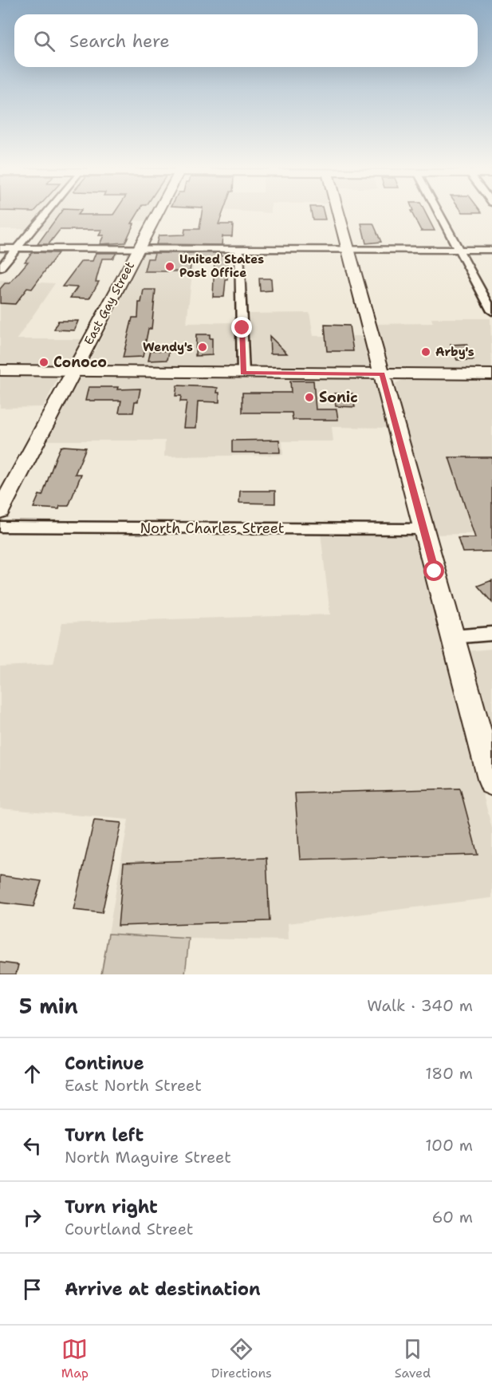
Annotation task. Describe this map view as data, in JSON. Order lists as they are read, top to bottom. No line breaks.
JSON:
{"streets":{"main road":["East Gay Street"],"street":["North Charles Street"]},"places":["United States Post Office","Wendy's","Arby's","Conoco","Sonic"],"page":{"search":"Search here","heading":["5 min","Walk · 340 m"],"list":[["Continue","East North Street","180 m"],["Turn left","North Maguire Street","100 m"],["Turn right","Courtland Street","60 m"],"Arrive at destination"],"nav":["Map","Directions","Saved"]}}
